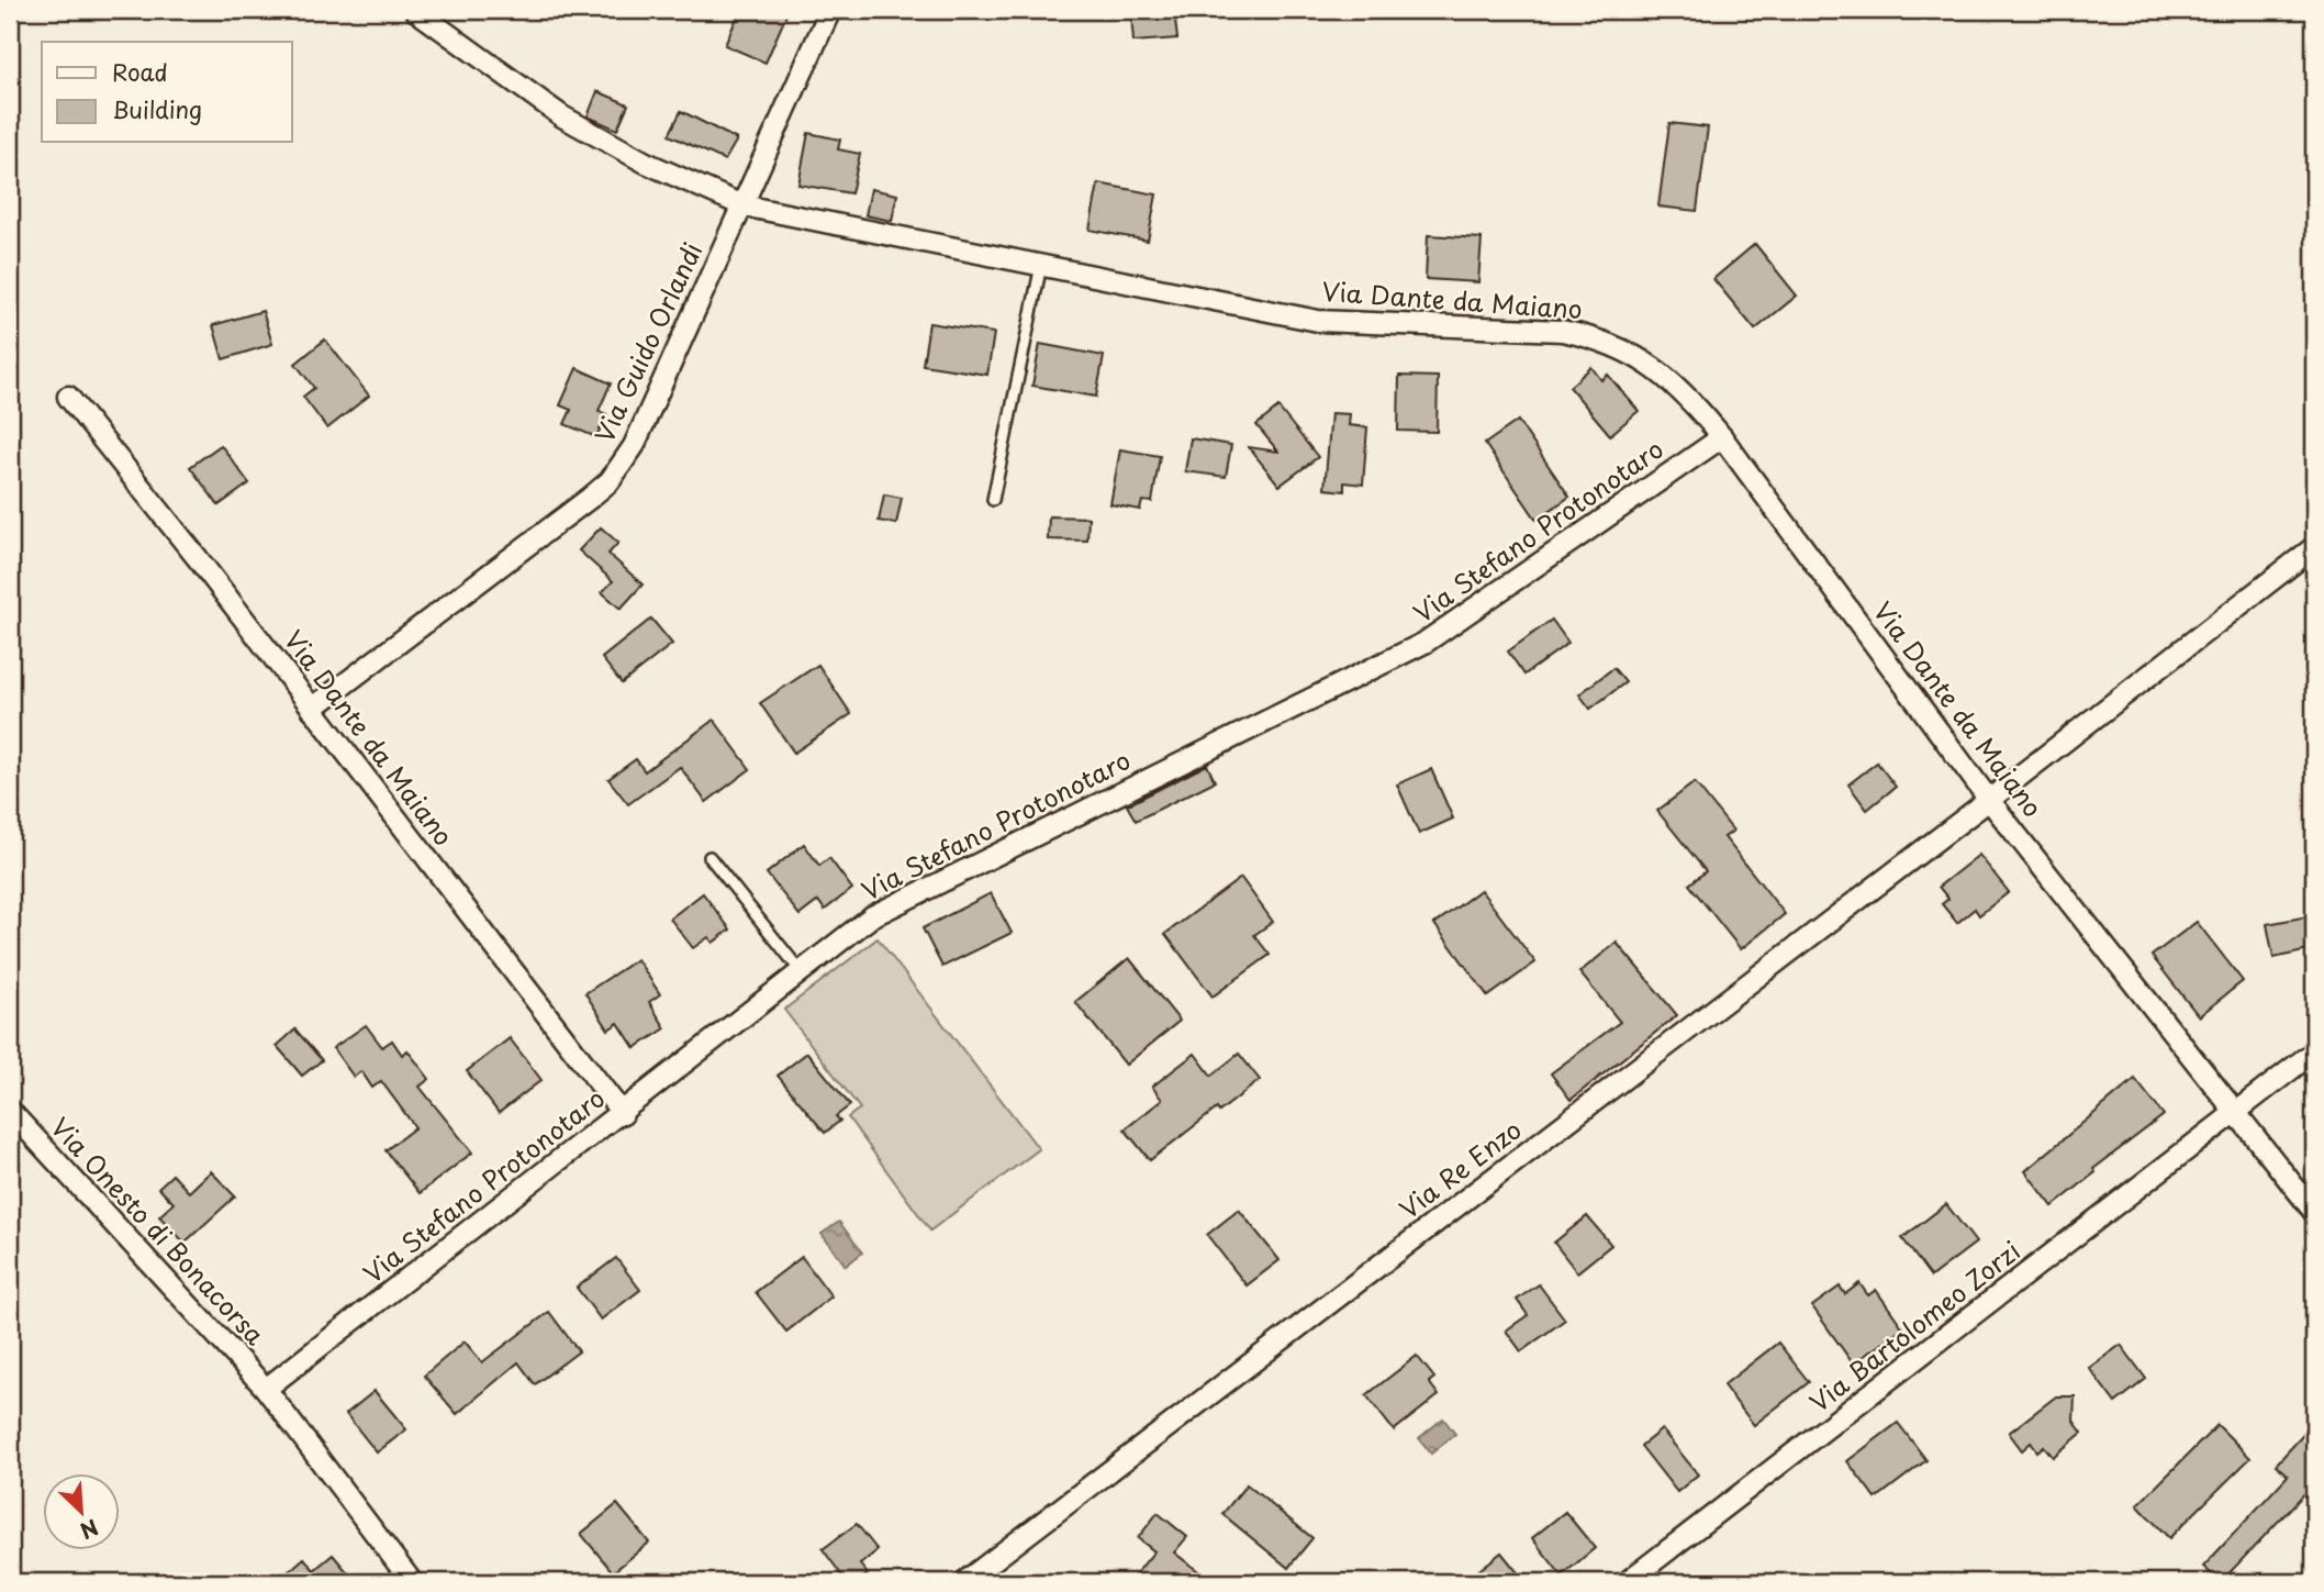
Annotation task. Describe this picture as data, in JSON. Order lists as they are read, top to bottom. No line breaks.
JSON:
{"streets":{"street":["Via Dante da Maiano","Via Guido Orlandi","Via Stefano Protonotaro","Via Re Enzo","Via Onesto di Bonacorsa","Via Bartolomeo Zorzi"]},"crossings":[["Via Dante da Maiano","Via Guido Orlandi"],["Via Dante da Maiano","Via Stefano Protonotaro"],["Via Dante da Maiano","Via Re Enzo"],["Via Dante da Maiano","Via Bartolomeo Zorzi"],["Via Stefano Protonotaro","Via Onesto di Bonacorsa"]],"legend":["Road","Building"],"north":"bottom right"}
